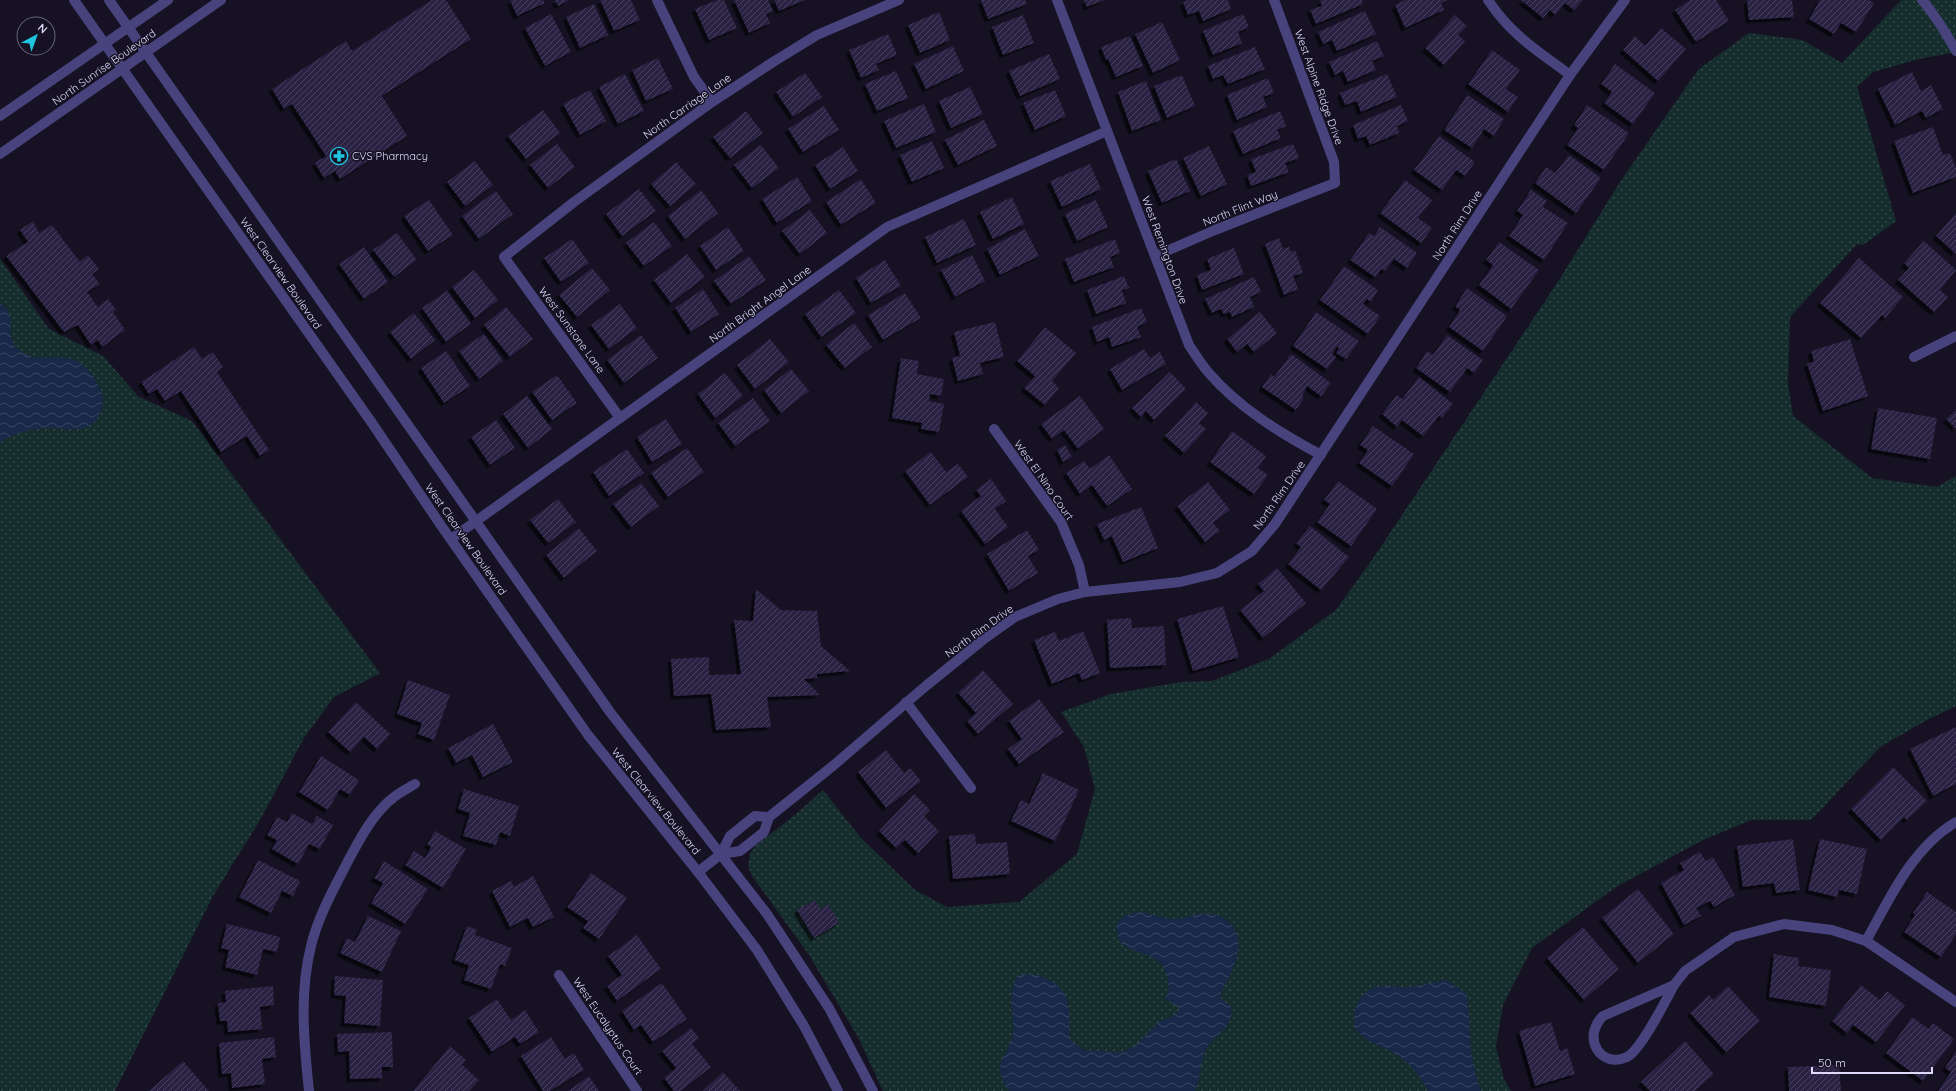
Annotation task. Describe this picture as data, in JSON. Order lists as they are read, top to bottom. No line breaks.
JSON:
{"streets":{"street":["North Sunrise Boulevard","West Alpine Ridge Drive","North Carriage Lane","North Flint Way","North Rim Drive","West Remington Drive","West Clearview Boulevard","North Bright Angel Lane","West Sunstone Lane","West El Nino Court","West Eucalyptus Court"]},"crossings":[["North Sunrise Boulevard","West Clearview Boulevard"],["West Alpine Ridge Drive","North Flint Way"],["North Carriage Lane","West Sunstone Lane"],["North Flint Way","West Remington Drive"],["North Rim Drive","West Remington Drive"],["North Rim Drive","West Clearview Boulevard"],["North Rim Drive","West El Nino Court"],["West Remington Drive","North Bright Angel Lane"],["West Clearview Boulevard","North Bright Angel Lane"],["North Bright Angel Lane","West Sunstone Lane"]],"places":{"pharmacy":["CVS Pharmacy"]},"scale_bar":"50 m","north":"top right"}
